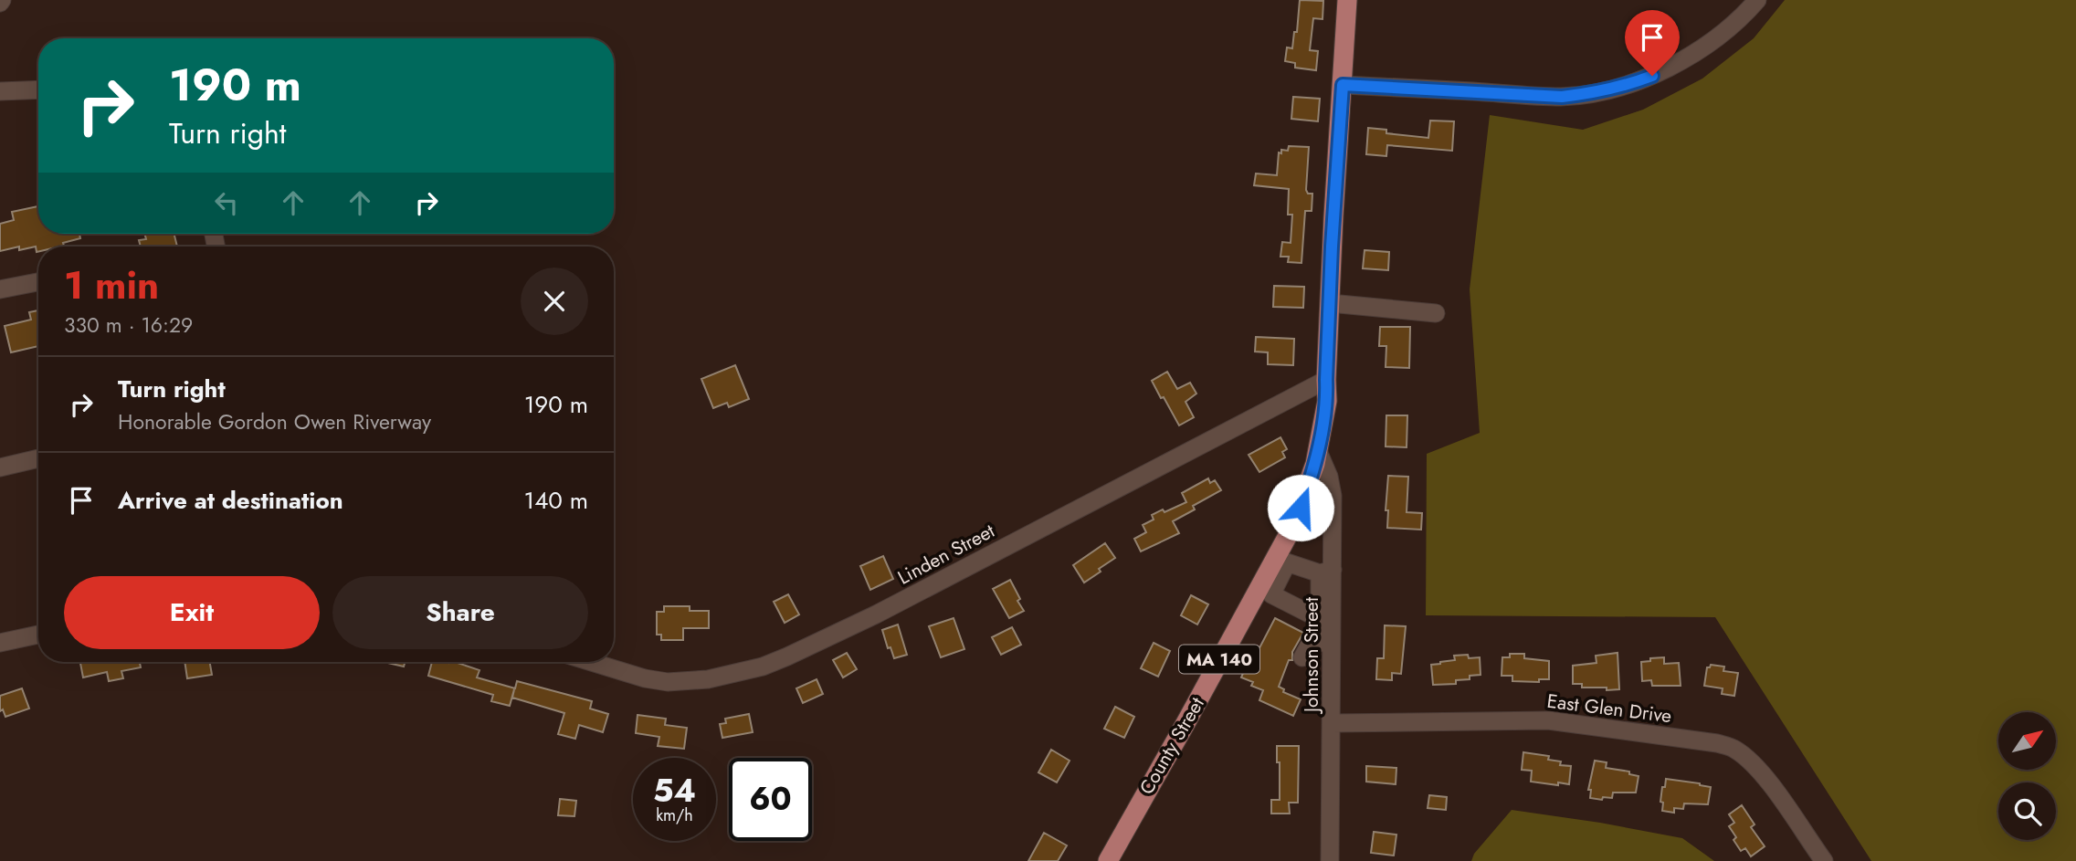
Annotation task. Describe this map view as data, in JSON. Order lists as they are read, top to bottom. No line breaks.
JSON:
{"streets":{"main road":["MA 140","County Street"],"street":["Linden Street","Johnson Street","East Glen Drive"]},"crossings":[["Linden Street","County Street"],["Johnson Street","East Glen Drive"],["Johnson Street","County Street"]],"north":"top right","page":{"turn":["190 m","Turn right"],"heading":["1 min","330 m · 16:29"],"list":[{"name":"Turn right","note":"Honorable Gordon Owen Riverway","value":"190 m"},{"name":"Arrive at destination","value":"140 m"}],"buttons":["Exit","Share"],"speed":"54 km/h","limit":"60"}}
